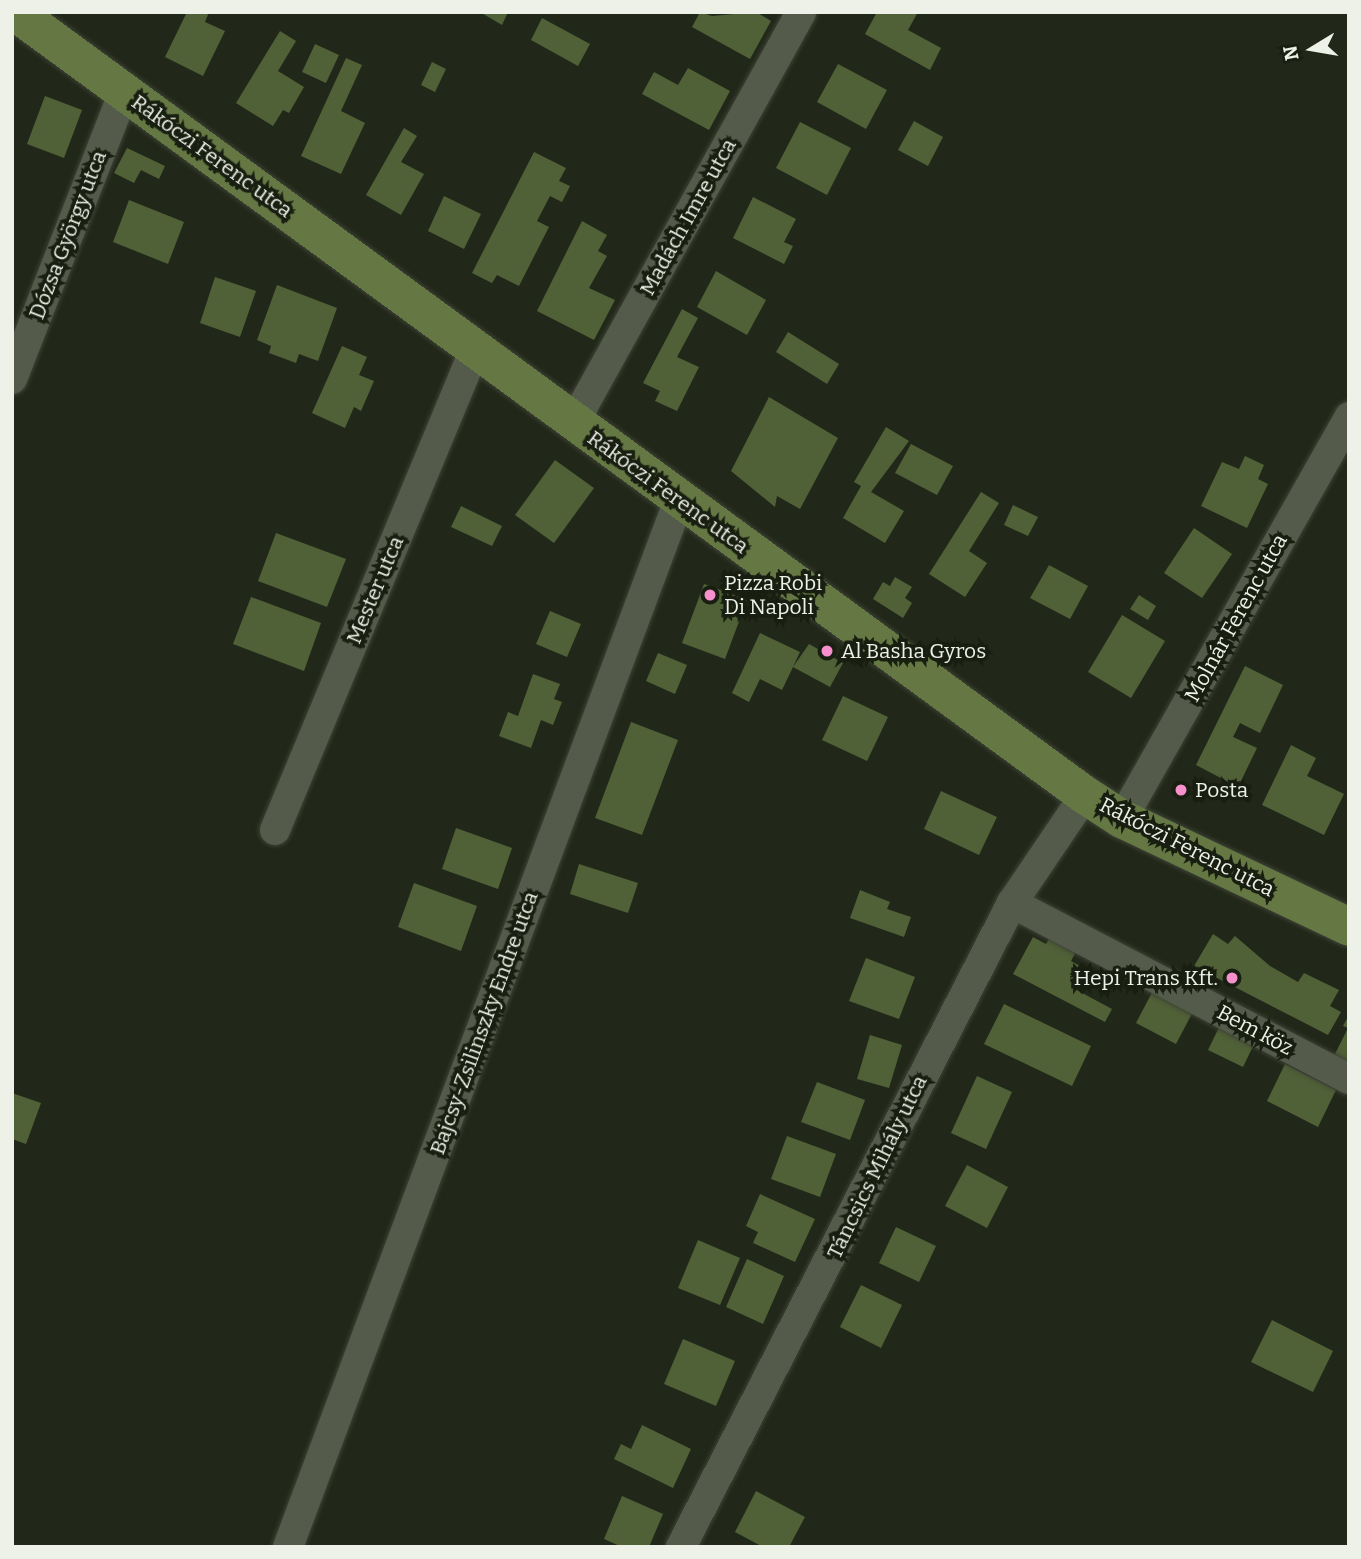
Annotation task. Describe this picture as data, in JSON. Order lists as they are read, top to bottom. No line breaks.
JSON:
{"streets":{"main road":["Rákóczi Ferenc utca"],"street":["Madách Imre utca","Dózsa György utca","Mester utca","Molnár Ferenc utca","Bajcsy-Zsilinszky Endre utca","Bem köz","Táncsics Mihály utca"]},"crossings":[["Rákóczi Ferenc utca","Madách Imre utca"],["Rákóczi Ferenc utca","Dózsa György utca"],["Rákóczi Ferenc utca","Mester utca"],["Rákóczi Ferenc utca","Molnár Ferenc utca"],["Rákóczi Ferenc utca","Bajcsy-Zsilinszky Endre utca"],["Rákóczi Ferenc utca","Táncsics Mihály utca"],["Bem köz","Táncsics Mihály utca"]],"places":["Pizza Robi Di Napoli","Al Basha Gyros","Posta","Hepi Trans Kft."],"north":"left"}
